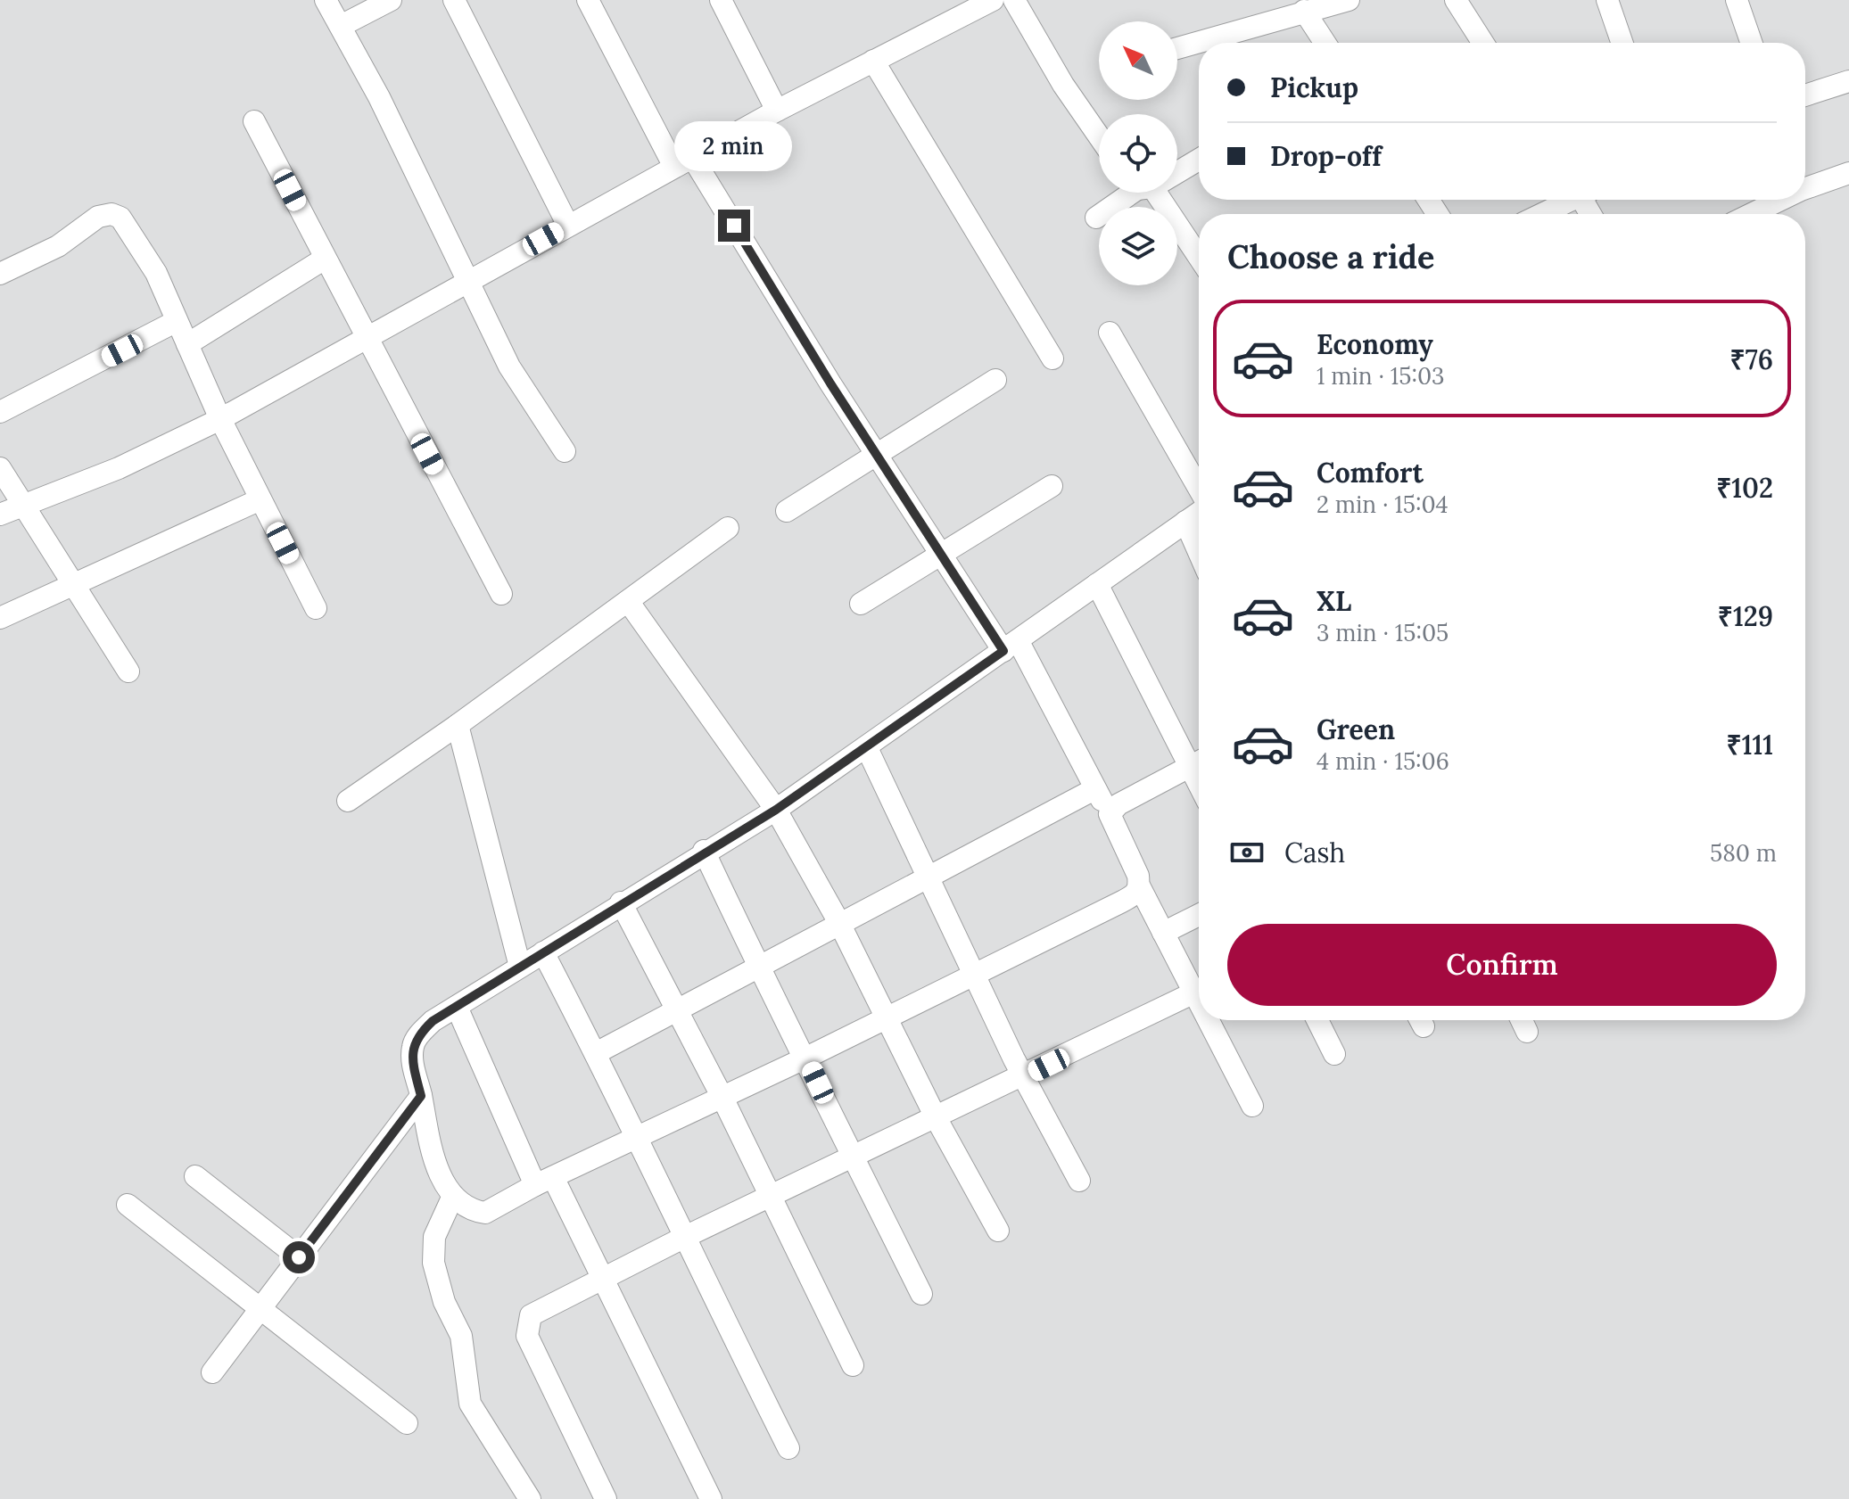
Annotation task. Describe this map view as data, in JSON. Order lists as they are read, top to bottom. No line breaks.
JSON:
{"north":"top left","page":{"banner":["Pickup","Drop-off"],"bubble":"2 min","heading":"Choose a ride","list":[{"name":"Economy","note":"1 min · 15:03","value":"₹76"},{"name":"Comfort","note":"2 min · 15:04","value":"₹102"},{"name":"XL","note":"3 min · 15:05","value":"₹129"},{"name":"Green","note":"4 min · 15:06","value":"₹111"}],"pay":["Cash","580 m"],"buttons":"Confirm"}}
